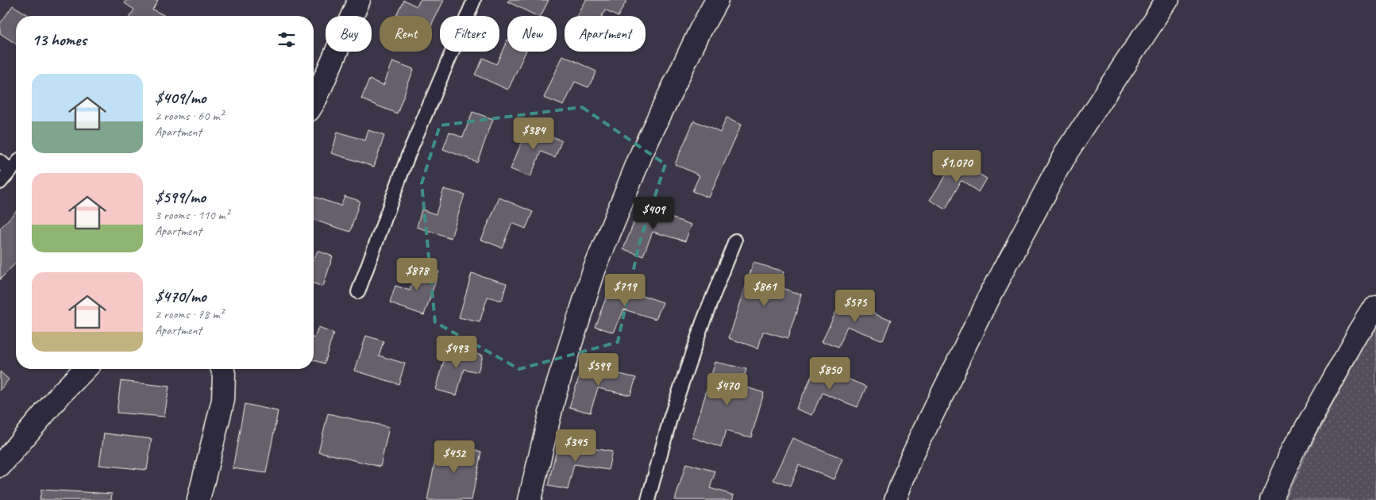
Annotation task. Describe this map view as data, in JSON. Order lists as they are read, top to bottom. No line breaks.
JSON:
{"page":{"chip":["Buy","Rent","Filters","New","Apartment"],"heading":"13 homes","list":[{"name":"$409/mo","note":"2 rooms · 60 m² · Apartment"},{"name":"$599/mo","note":"3 rooms · 110 m² · Apartment"},{"name":"$470/mo","note":"2 rooms · 78 m² · Apartment"}],"price":["$384","$1,070","$409","$878","$719","$861","$575","$493","$599","$850","$470","$345","$452"]}}
